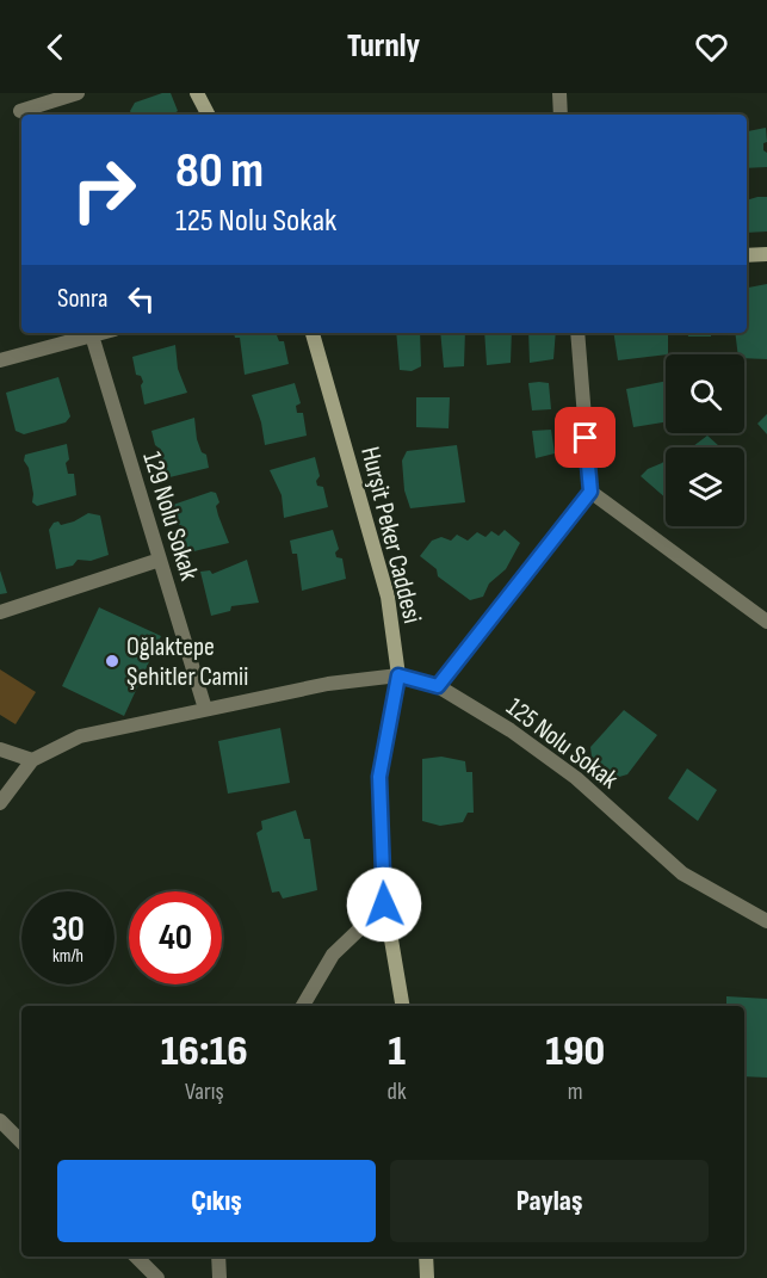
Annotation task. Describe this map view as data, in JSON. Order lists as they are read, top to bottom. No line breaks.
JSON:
{"streets":{"street":["129 Nolu Sokak","Hurşit Peker Caddesi","125 Nolu Sokak"]},"crossings":[["Hurşit Peker Caddesi","125 Nolu Sokak"]],"places":["Oğlaktepe Şehitler Camii"],"page":{"header":"Turnly","turn":["80 m","125 Nolu Sokak"],"then":"Sonra","speed":"30 km/h","limit":"40","eta":["16:16","Varış","1","dk","190","m"],"buttons":["Çıkış","Paylaş"]}}
